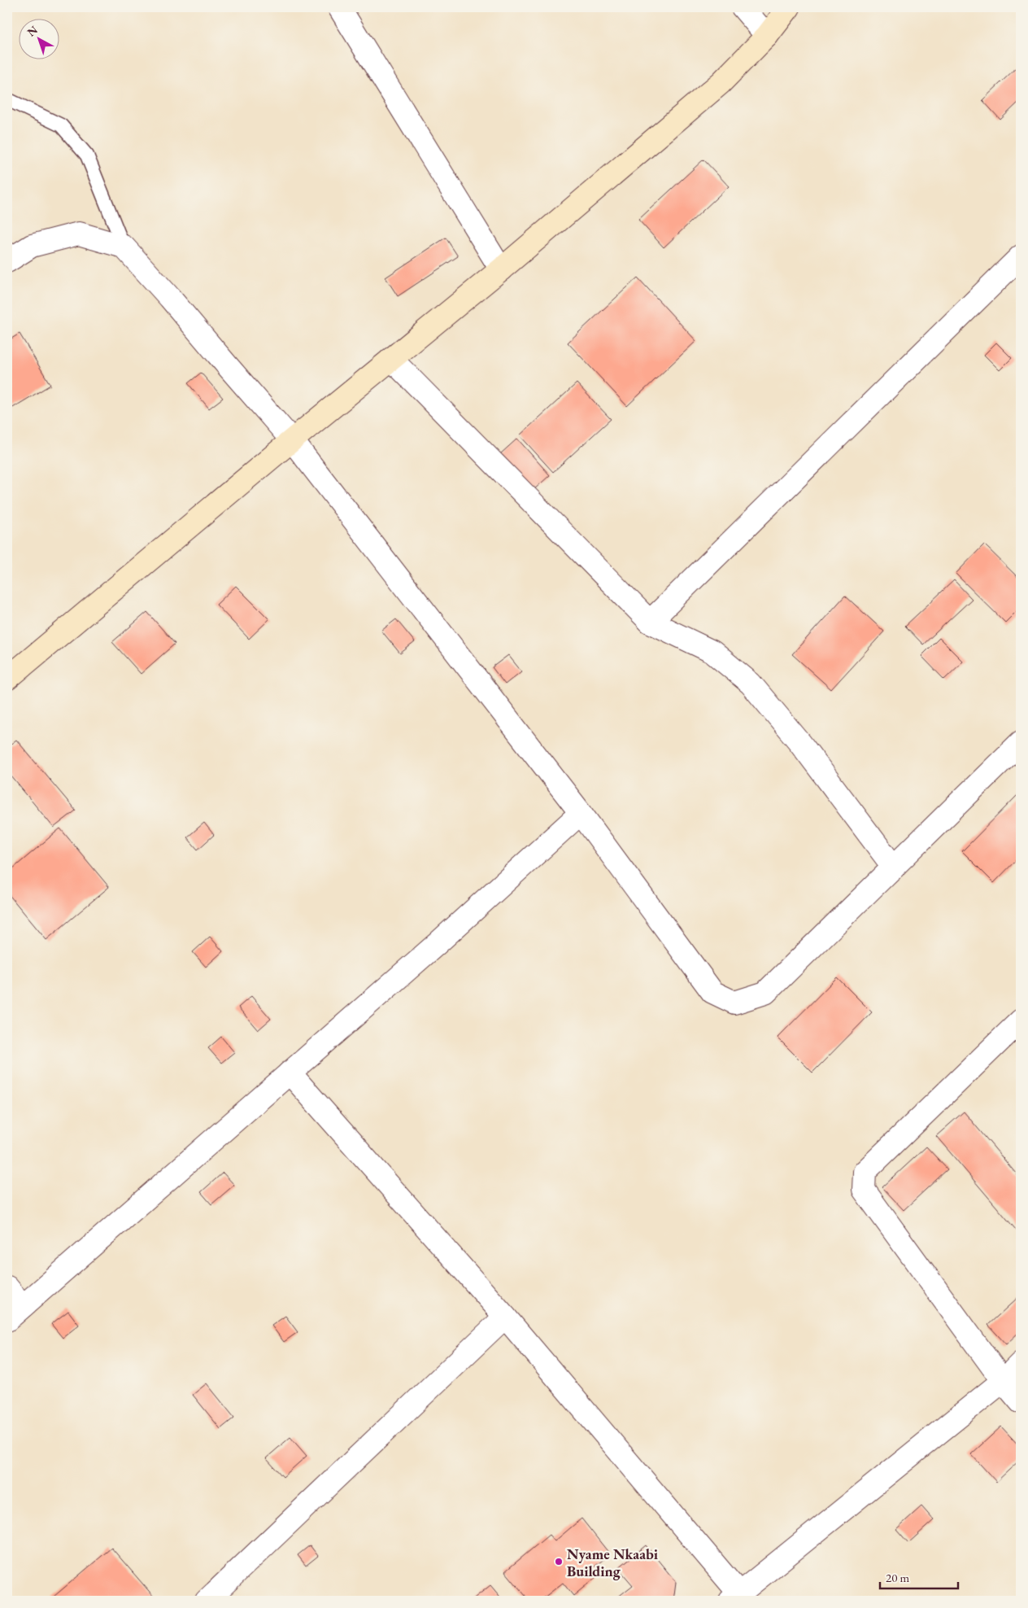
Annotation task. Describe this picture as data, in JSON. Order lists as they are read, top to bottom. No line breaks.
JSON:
{"places":["Nyame Nkaabi Building"],"scale_bar":"20 m","north":"top left"}
